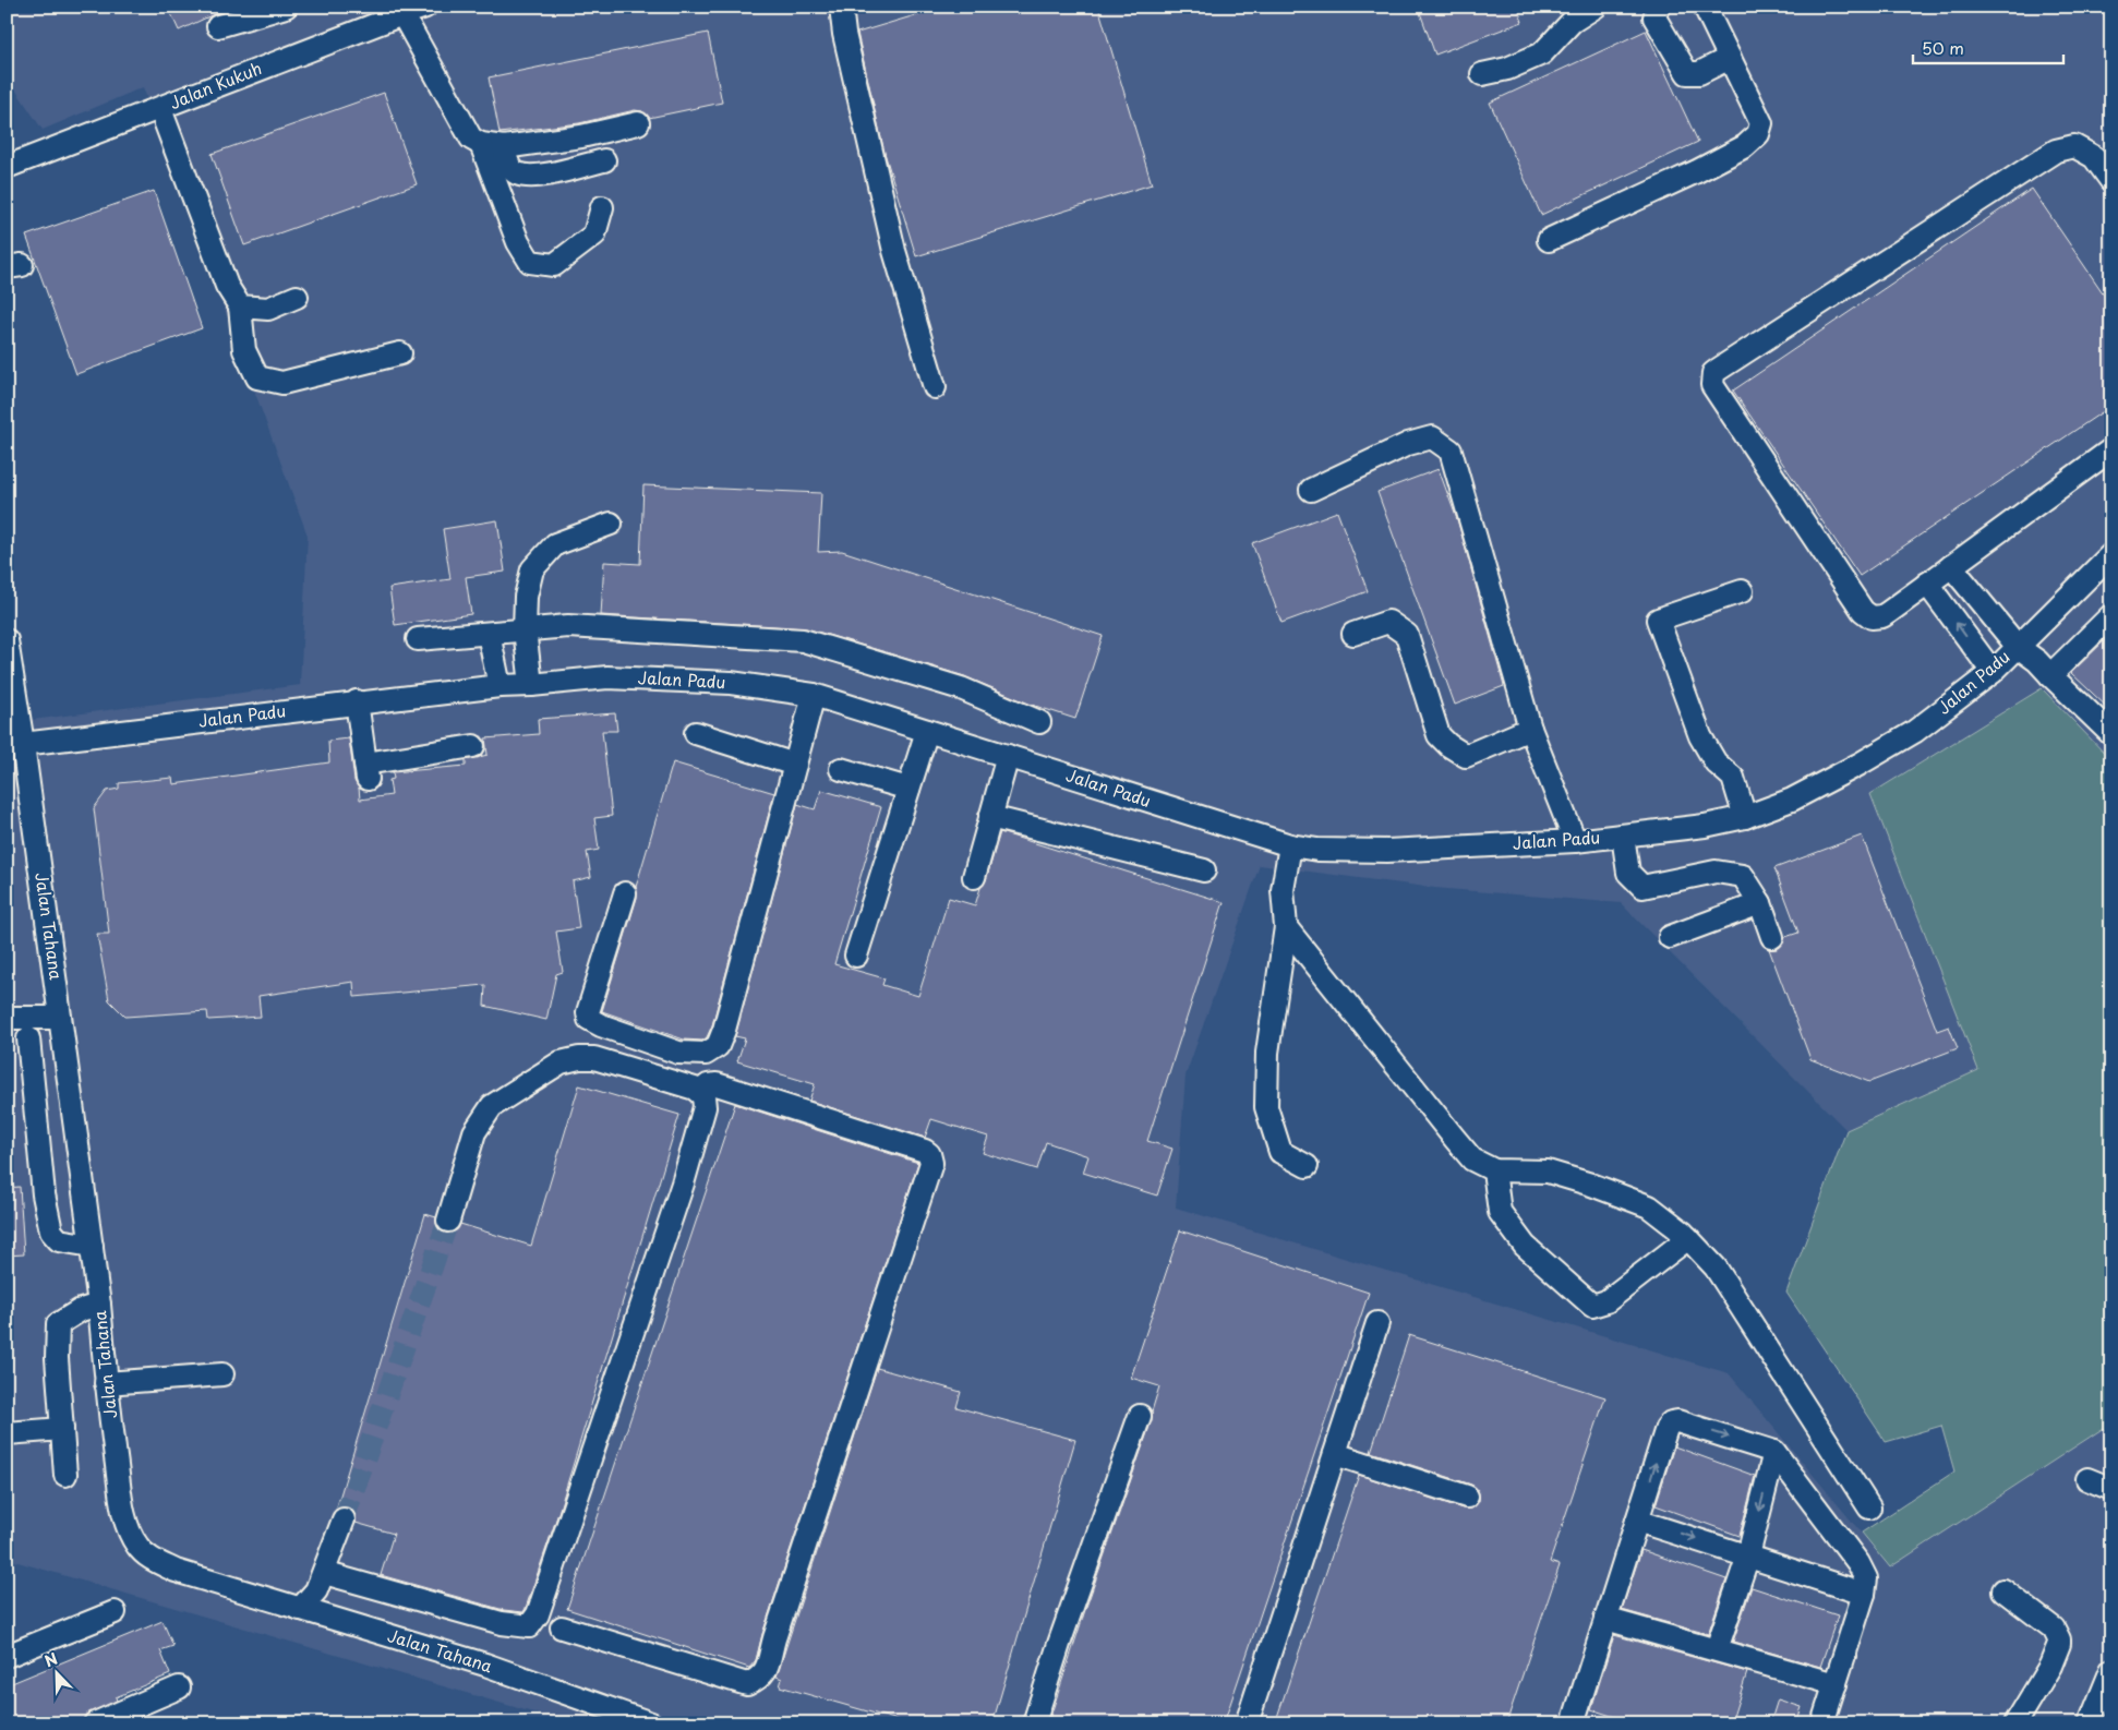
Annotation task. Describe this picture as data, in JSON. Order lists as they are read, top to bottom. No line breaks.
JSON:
{"streets":{"street":["Jalan Kukuh","Jalan Padu","Jalan Tahana"]},"crossings":[["Jalan Padu","Jalan Tahana"]],"scale_bar":"50 m","north":"top left"}
